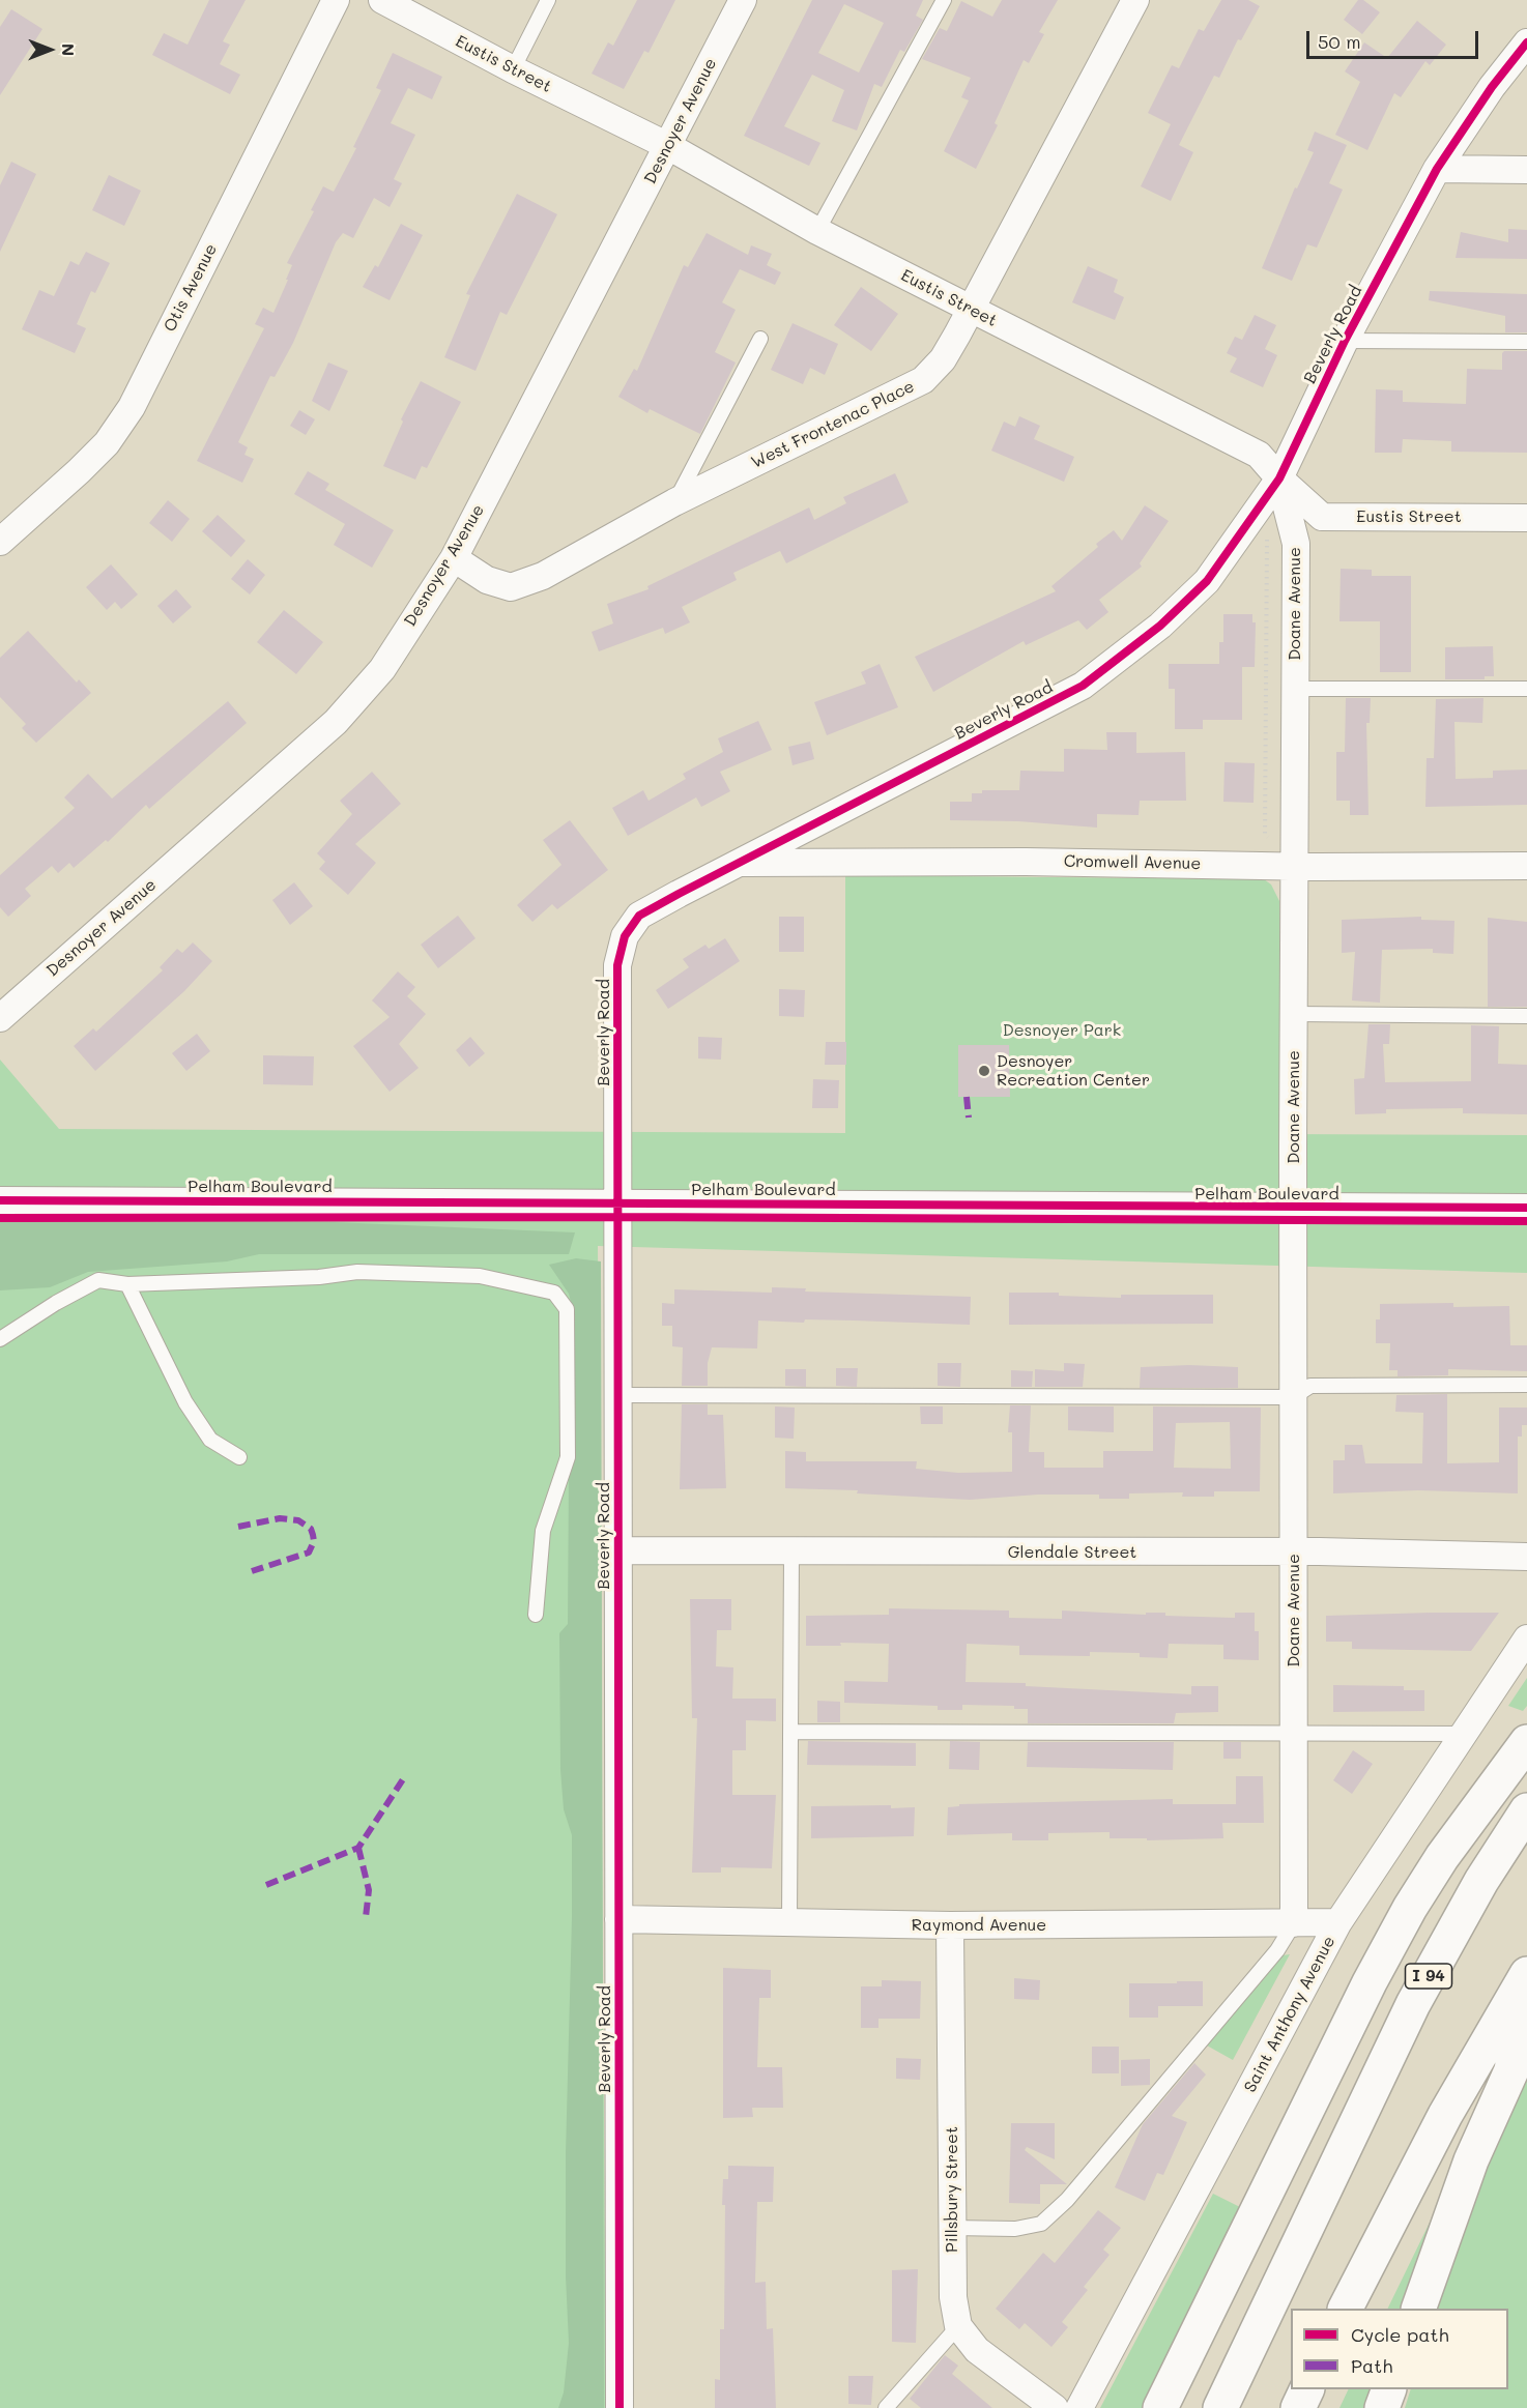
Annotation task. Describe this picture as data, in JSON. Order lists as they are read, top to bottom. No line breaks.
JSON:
{"streets":{"highway":["I 94"],"street":["Eustis Street","Desnoyer Avenue","Otis Avenue","Beverly Road","West Frontenac Place","Doane Avenue","Cromwell Avenue","Pelham Boulevard","Glendale Street","Raymond Avenue","Saint Anthony Avenue","Pillsbury Street"]},"crossings":[["Eustis Street","Desnoyer Avenue"],["Eustis Street","Beverly Road"],["Eustis Street","West Frontenac Place"],["Eustis Street","Doane Avenue"],["Desnoyer Avenue","West Frontenac Place"],["Beverly Road","Doane Avenue"],["Beverly Road","Cromwell Avenue"],["Beverly Road","Pelham Boulevard"],["Beverly Road","Glendale Street"],["Beverly Road","Raymond Avenue"],["Doane Avenue","Cromwell Avenue"],["Doane Avenue","Pelham Boulevard"],["Doane Avenue","Glendale Street"],["Doane Avenue","Raymond Avenue"],["Raymond Avenue","Saint Anthony Avenue"],["Raymond Avenue","Pillsbury Street"]],"parks":["Desnoyer Park"],"places":["Desnoyer Recreation Center"],"legend":["Cycle path","Path"],"scale_bar":"50 m","north":"right"}
